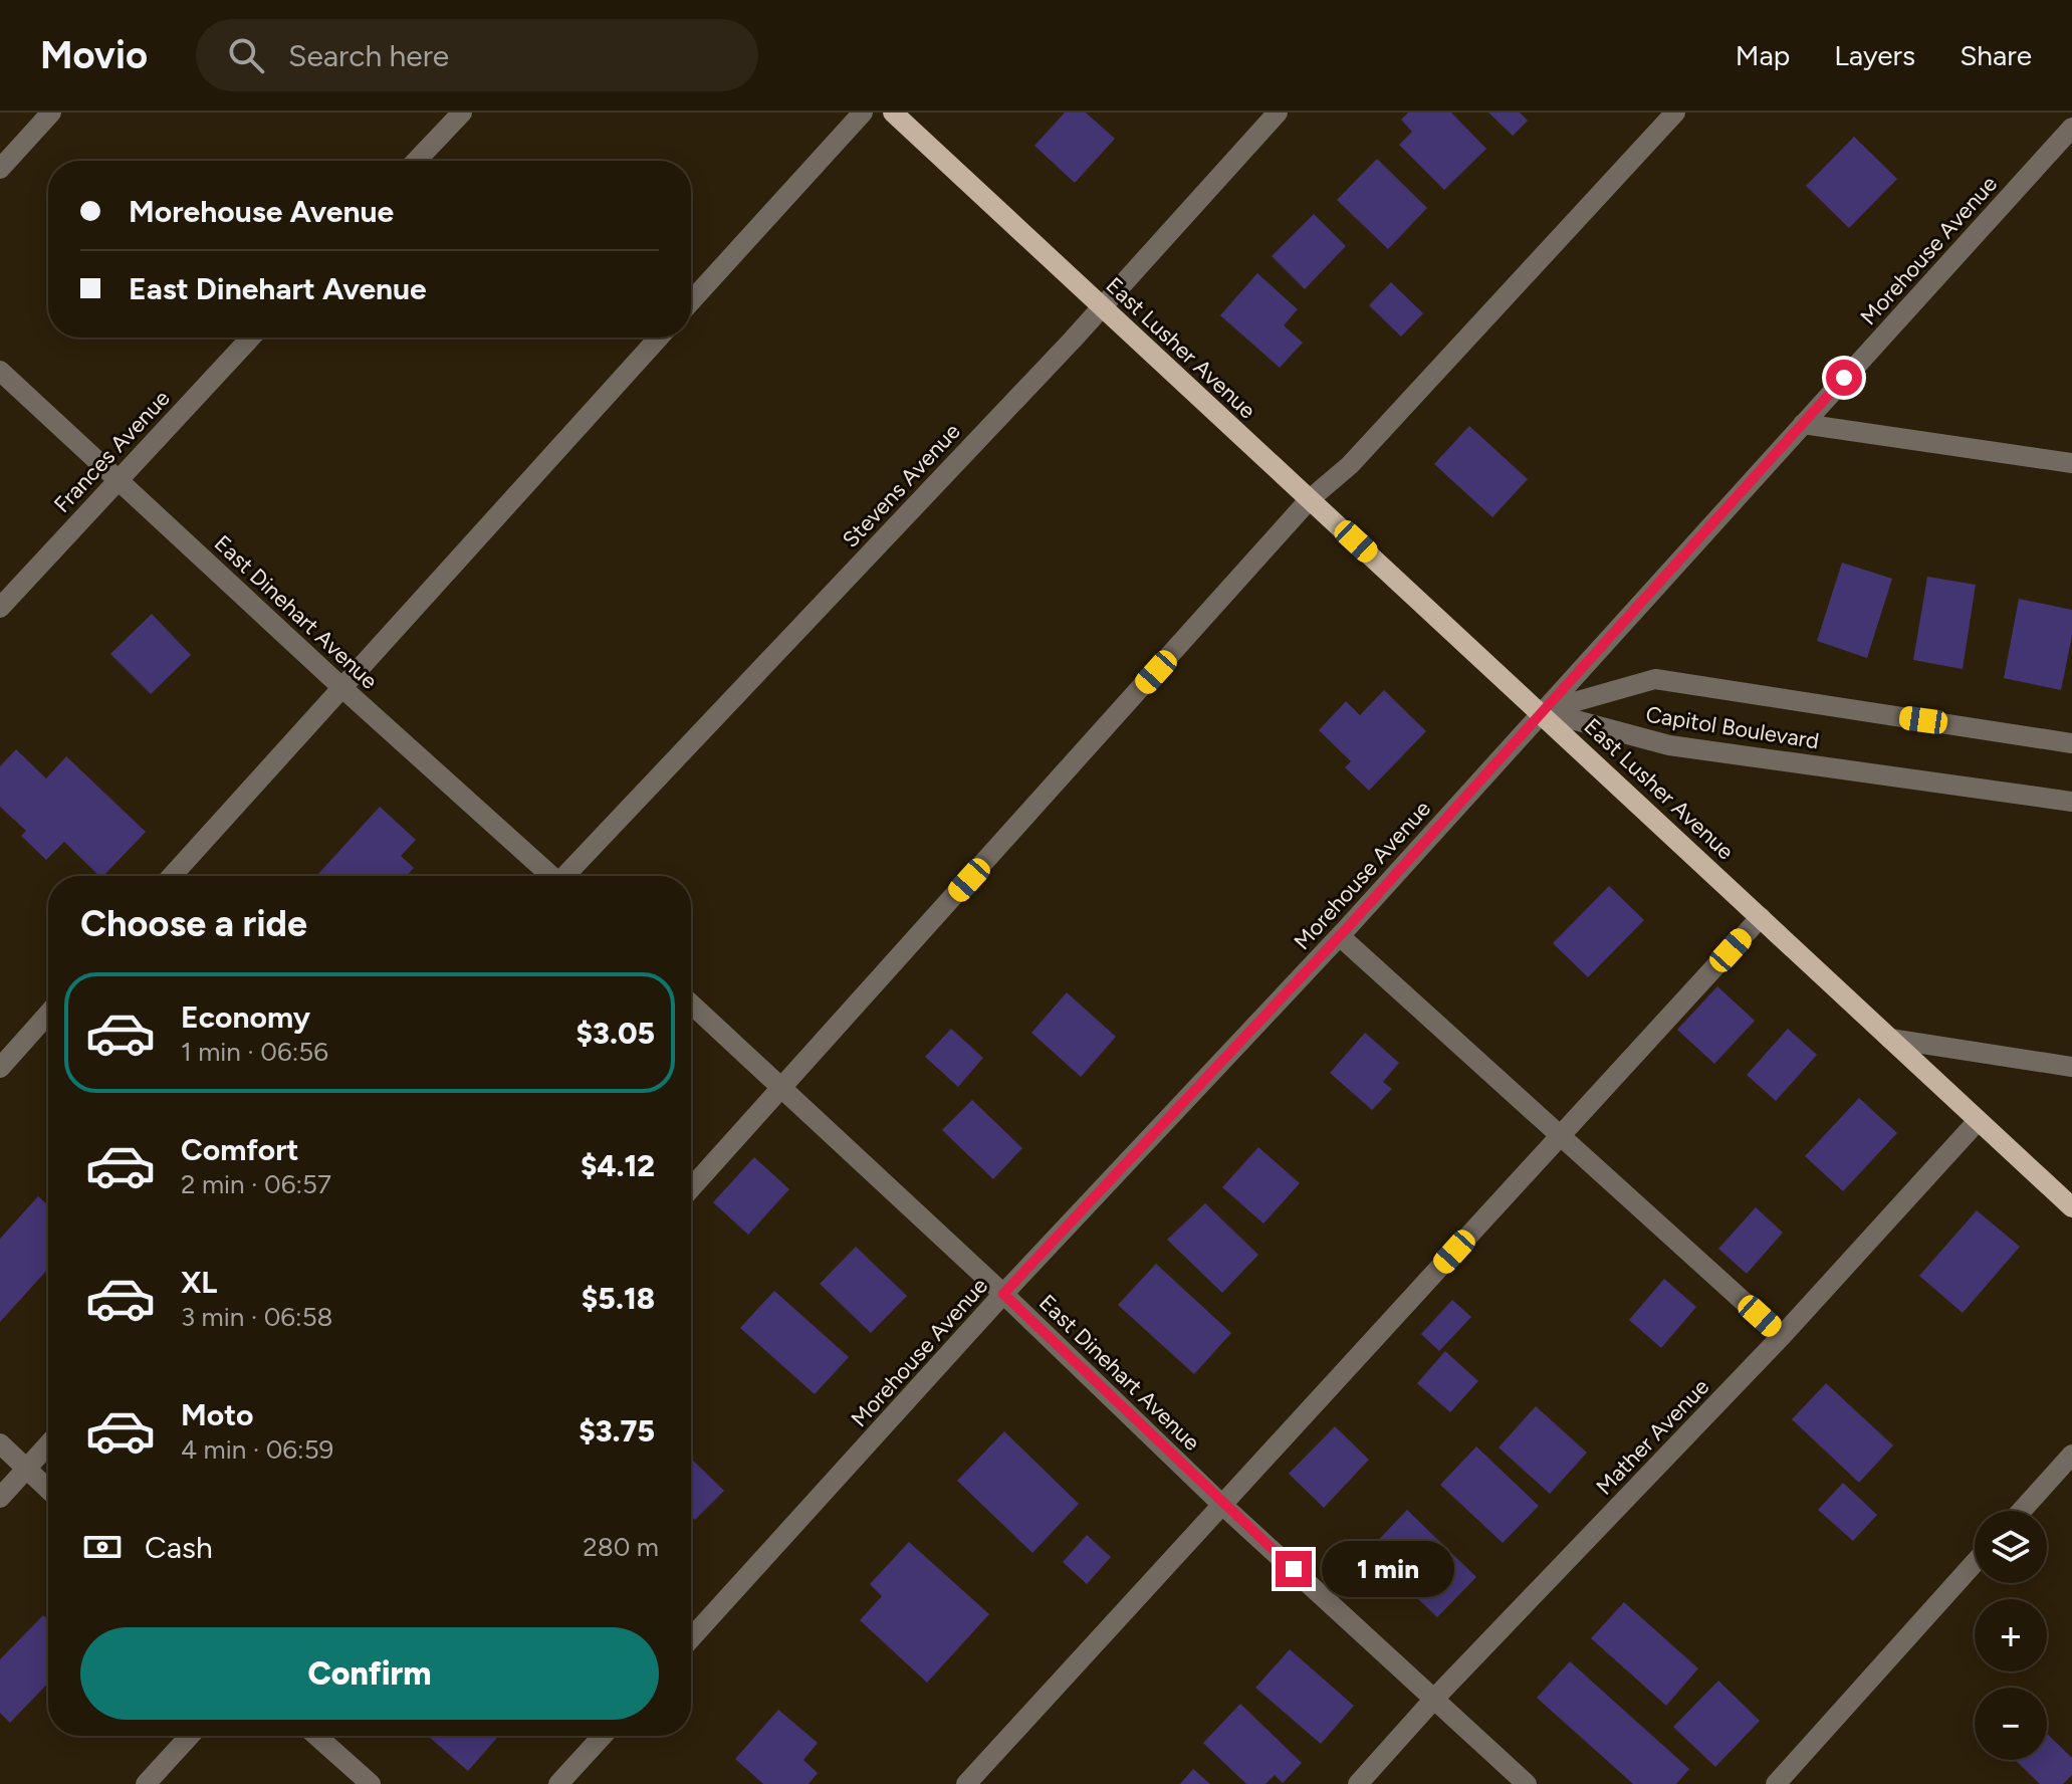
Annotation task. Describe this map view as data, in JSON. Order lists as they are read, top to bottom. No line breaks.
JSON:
{"streets":{"main road":["East Lusher Avenue"],"street":["Morehouse Avenue","Frances Avenue","Stevens Avenue","East Dinehart Avenue","Capitol Boulevard","Mather Avenue"]},"crossings":[["Morehouse Avenue","East Lusher Avenue"],["Morehouse Avenue","East Dinehart Avenue"],["Morehouse Avenue","Capitol Boulevard"],["East Lusher Avenue","Stevens Avenue"],["East Lusher Avenue","Capitol Boulevard"],["East Lusher Avenue","Mather Avenue"],["Frances Avenue","East Dinehart Avenue"],["East Dinehart Avenue","Mather Avenue"]],"page":{"header":"Movio","search":"Search here","nav":["Map","Layers","Share"],"banner":["Morehouse Avenue","East Dinehart Avenue"],"heading":"Choose a ride","list":[{"name":"Economy","note":"1 min · 06:56","value":"$3.05"},{"name":"Comfort","note":"2 min · 06:57","value":"$4.12"},{"name":"XL","note":"3 min · 06:58","value":"$5.18"},{"name":"Moto","note":"4 min · 06:59","value":"$3.75"}],"pay":["Cash","280 m"],"map_buttons":["+","−"],"bubble":"1 min","buttons":"Confirm"}}
